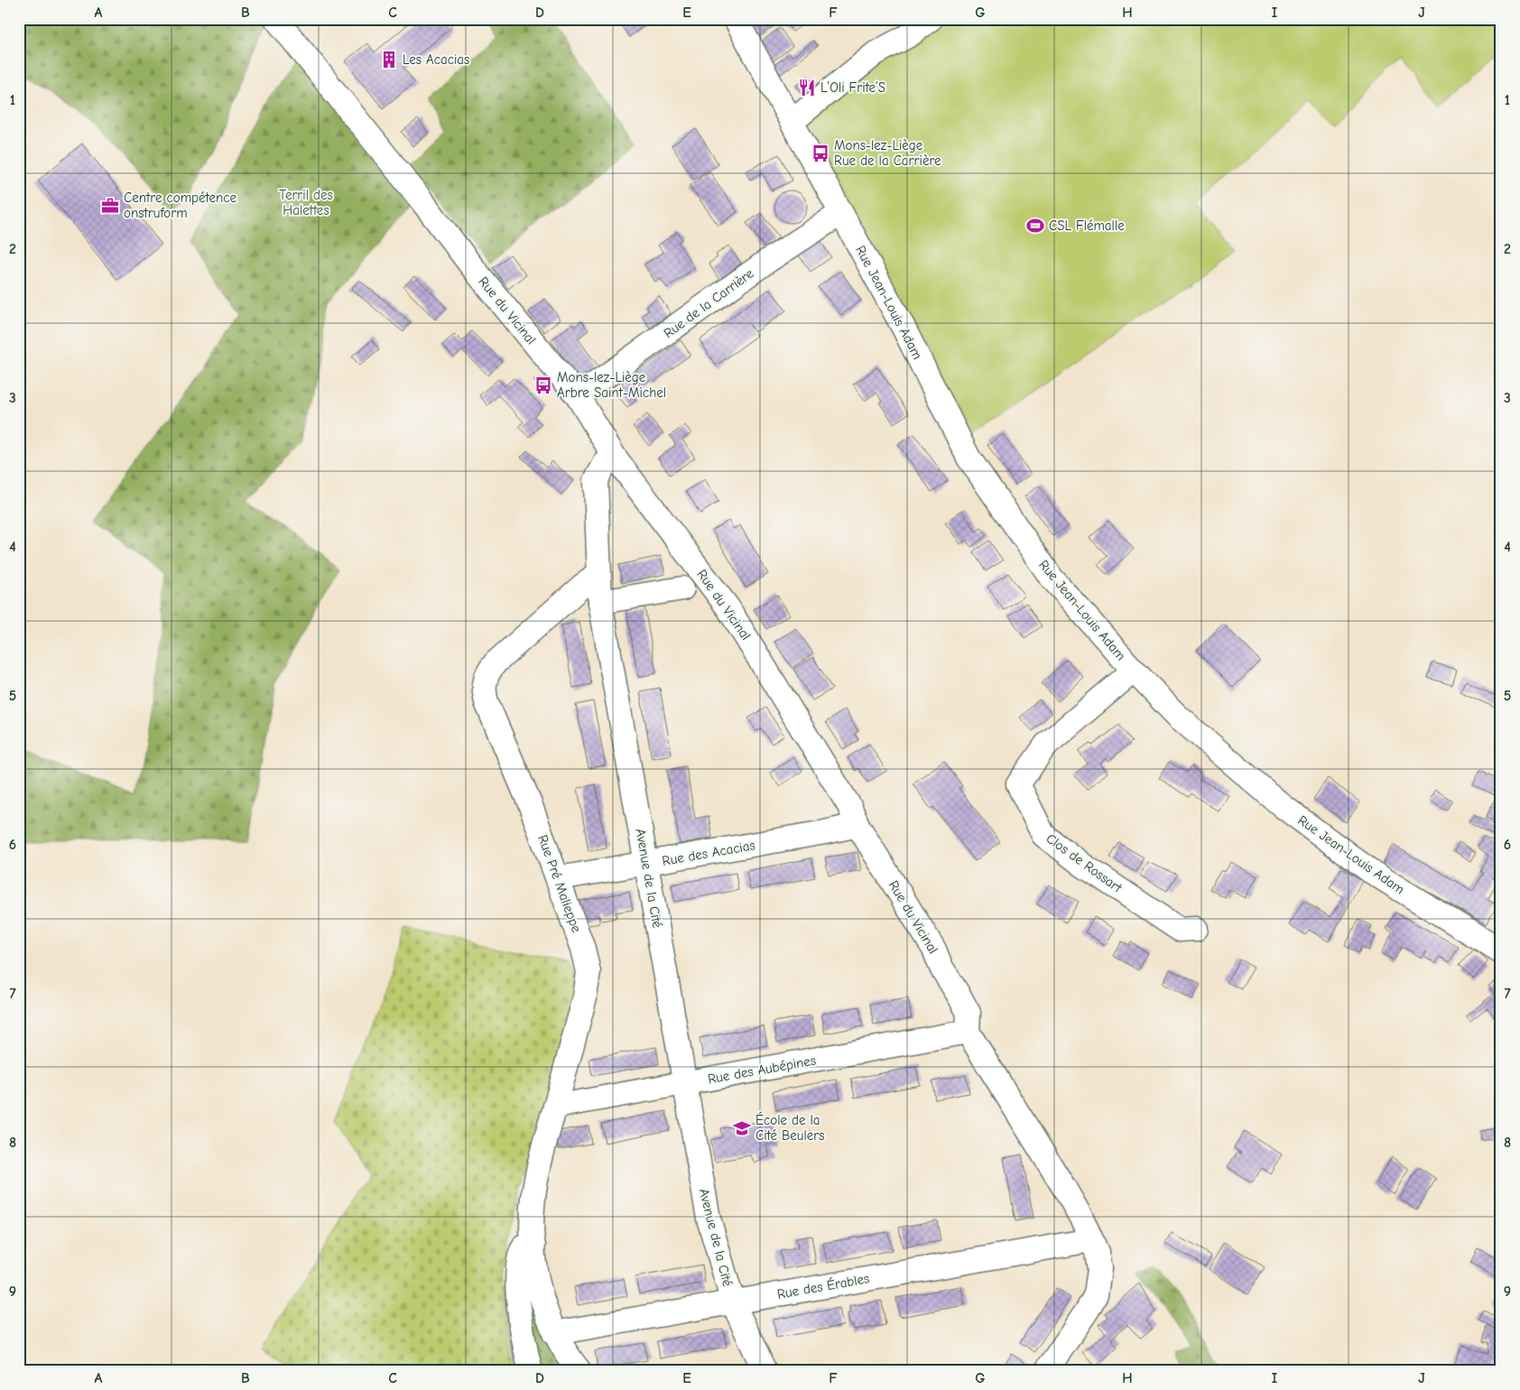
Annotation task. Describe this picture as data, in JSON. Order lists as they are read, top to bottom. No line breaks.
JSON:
{"streets":{"street":["Rue Jean-Louis Adam","Rue de la Carrière","Rue du Vicinal","Rue des Acacias","Clos de Rossart","Avenue de la Cité","Rue Pré Malieppe","Rue des Aubépines","Rue des Érables"]},"crossings":[["Rue Jean-Louis Adam","Rue de la Carrière"],["Rue Jean-Louis Adam","Clos de Rossart"],["Rue de la Carrière","Rue du Vicinal"],["Rue du Vicinal","Rue des Acacias"],["Rue du Vicinal","Avenue de la Cité"],["Rue du Vicinal","Rue des Aubépines"],["Rue du Vicinal","Rue des Érables"],["Rue des Acacias","Avenue de la Cité"],["Rue des Acacias","Rue Pré Malieppe"],["Avenue de la Cité","Rue Pré Malieppe"],["Avenue de la Cité","Rue des Aubépines"],["Avenue de la Cité","Rue des Érables"],["Rue Pré Malieppe","Rue des Aubépines"],["Rue Pré Malieppe","Rue des Érables"]],"parks":["Terril des Halettes"],"places":{"building":["Les Acacias"],"restaurant":["L’Oli Frite’S"],"bus stop":["Mons-lez-Liège Rue de la Carrière","Mons-lez-Liège Arbre Saint-Michel"],"office":["Centre compétence onstruform"],"sports":["CSL Flémalle"],"school or university":["École de la Cité Beulers"]},"grid":{"columns":["A","B","C","D","E","F","G","H","I","J"],"rows":["1","2","3","4","5","6","7","8","9"]}}
